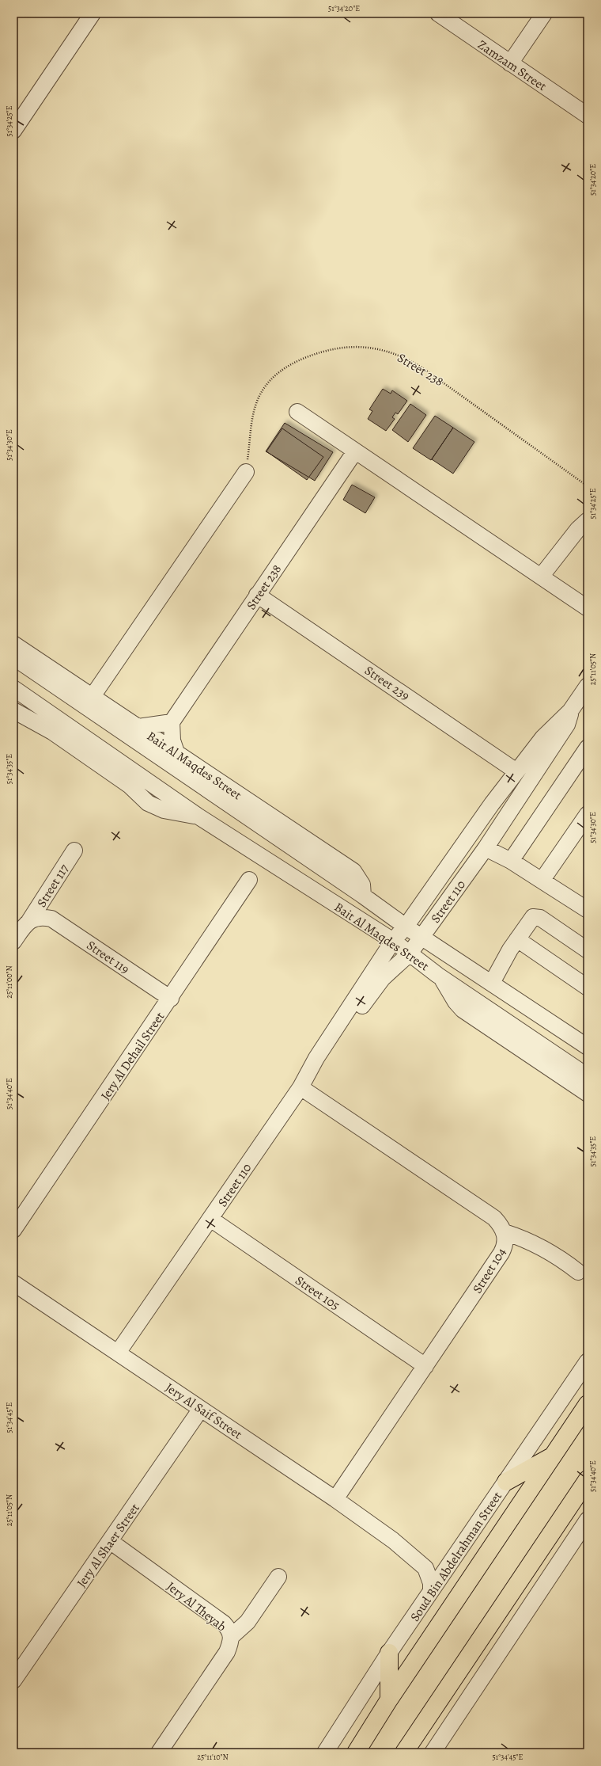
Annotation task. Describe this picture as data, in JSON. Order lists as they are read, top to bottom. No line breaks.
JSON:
{"streets":{"main road":["Soud Bin Abdelrahman Street"],"street":["Zamzam Street","Street 238","Street 239","Bait Al Maqdes Street","Street 117","Street 110","Street 119","Jery Al Dehail Street","Street 104","Street 105","Jery Al Saif Street","Jery Al Shaer Street","Jery Al Theyab"]},"crossings":[["Street 238","Street 239"],["Street 239","Street 110"],["Bait Al Maqdes Street","Street 110"],["Street 117","Street 119"],["Street 110","Street 104"],["Street 110","Street 105"],["Street 110","Jery Al Saif Street"],["Street 119","Jery Al Dehail Street"],["Street 104","Street 105"],["Street 104","Jery Al Saif Street"],["Jery Al Saif Street","Jery Al Shaer Street"],["Jery Al Saif Street","Soud Bin Abdelrahman Street"],["Jery Al Shaer Street","Jery Al Theyab"]],"coordinates":["51°34'20\"E","51°34'25\"E","51°34'30\"E","25°11'05\"N","51°34'35\"E","25°11'00\"N","51°34'40\"E","51°34'45\"E","25°11'10\"N"]}
